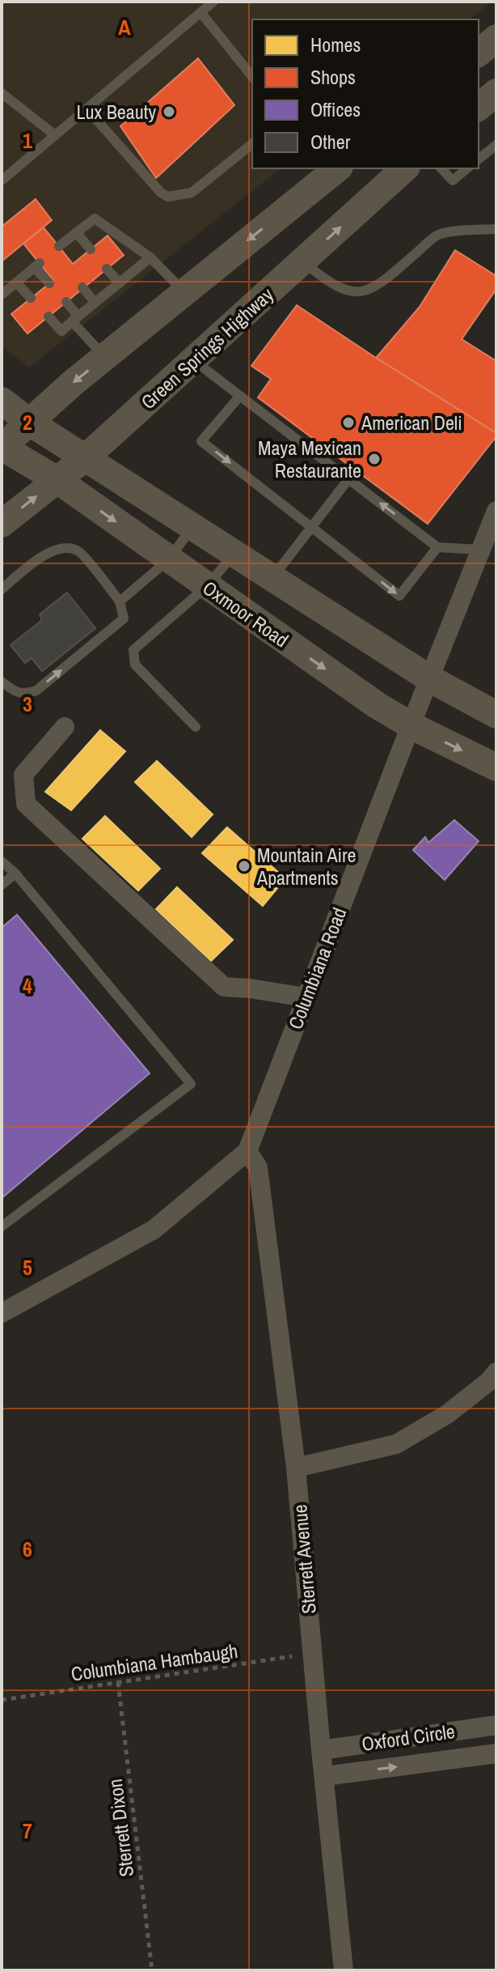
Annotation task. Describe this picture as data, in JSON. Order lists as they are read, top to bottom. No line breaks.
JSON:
{"streets":{"main road":["Green Springs Highway","Oxmoor Road"],"street":["Columbiana Road","Sterrett Avenue","Oxford Circle"],"path":["Columbiana Hambaugh","Sterrett Dixon"]},"crossings":[["Green Springs Highway","Oxmoor Road"],["Oxmoor Road","Columbiana Road"],["Columbiana Road","Sterrett Avenue"],["Sterrett Avenue","Columbiana Hambaugh"],["Sterrett Avenue","Oxford Circle"],["Columbiana Hambaugh","Sterrett Dixon"]],"places":["Lux Beauty","American Deli","Maya Mexican Restaurante","Mountain Aire Apartments"],"legend":["Homes","Shops","Offices","Other"],"grid":{"columns":["A"],"rows":["1","2","3","4","5","6","7"]}}
